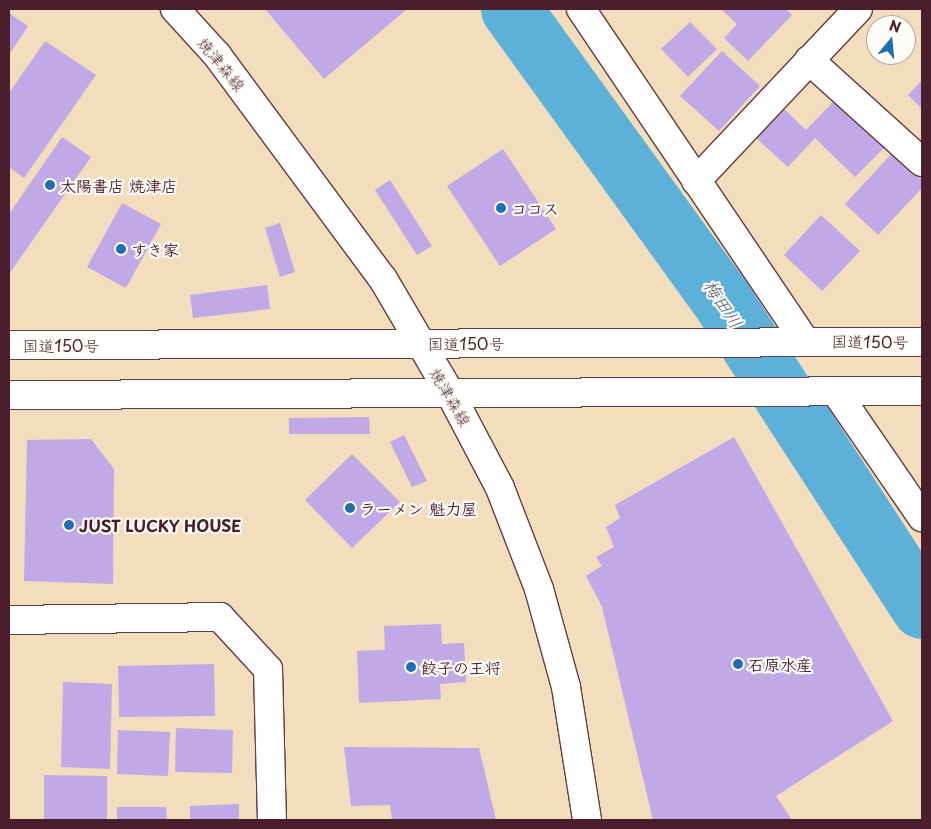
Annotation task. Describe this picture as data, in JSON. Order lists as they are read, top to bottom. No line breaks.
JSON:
{"streets":{"main road":["焼津森線","国道150号"]},"crossings":[["焼津森線","国道150号"]],"water":["梅田川"],"places":["太陽書店 焼津店","ココス","すき家","ラーメン 魁力屋","JUST LUCKY HOUSE","石原水産","餃子の王将"],"north":"top"}
